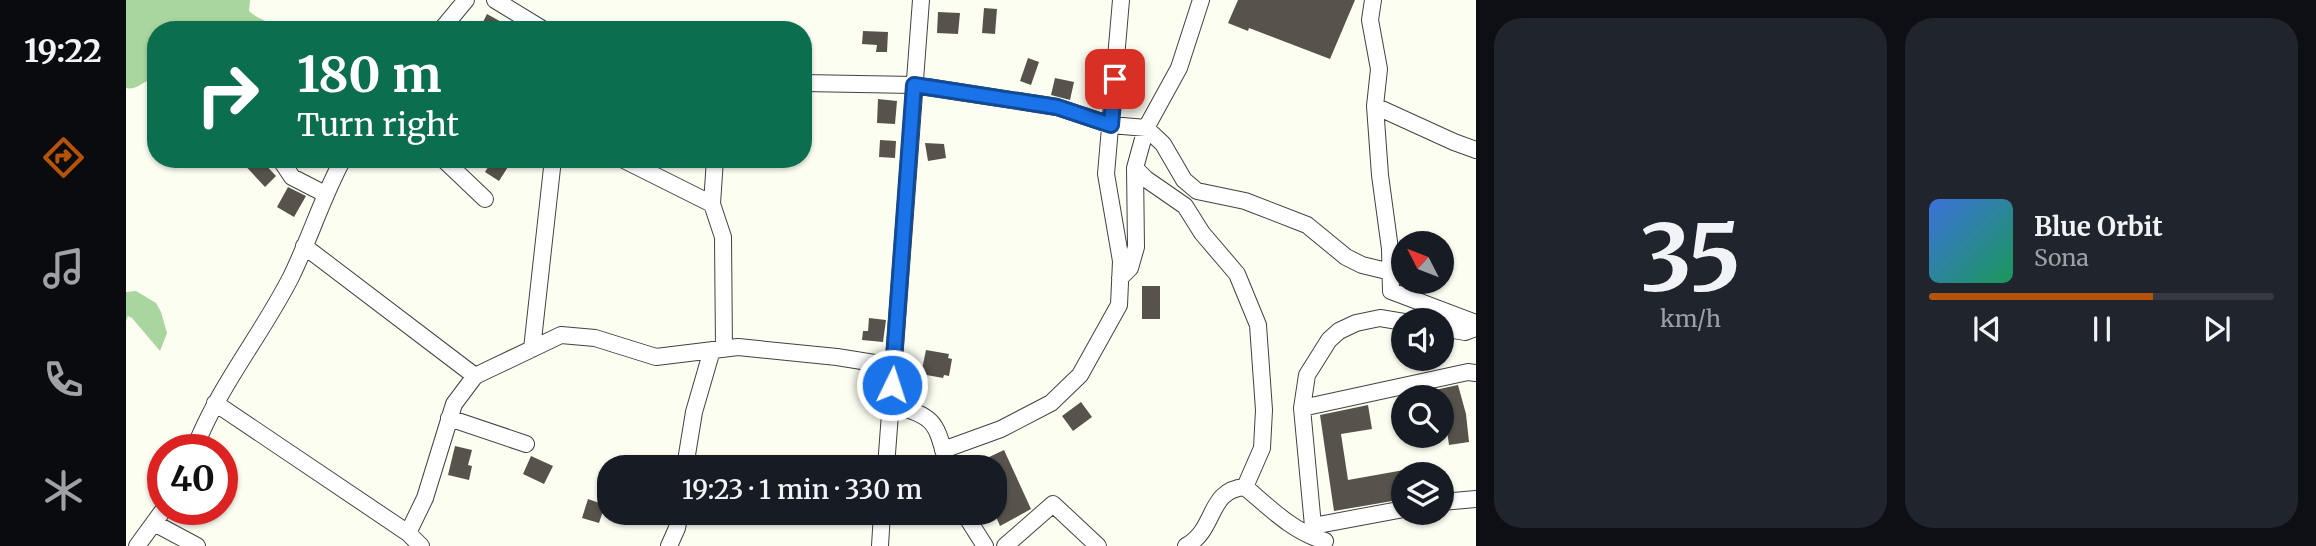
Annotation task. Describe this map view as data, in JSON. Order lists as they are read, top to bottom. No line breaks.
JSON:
{"north":"top left","page":{"tabs":"19:22","tile":["35","km/h"],"turn":["180 m","Turn right"],"song":["Blue Orbit","Sona"],"limit":"40","trip":"19:23 · 1 min · 330 m"}}
